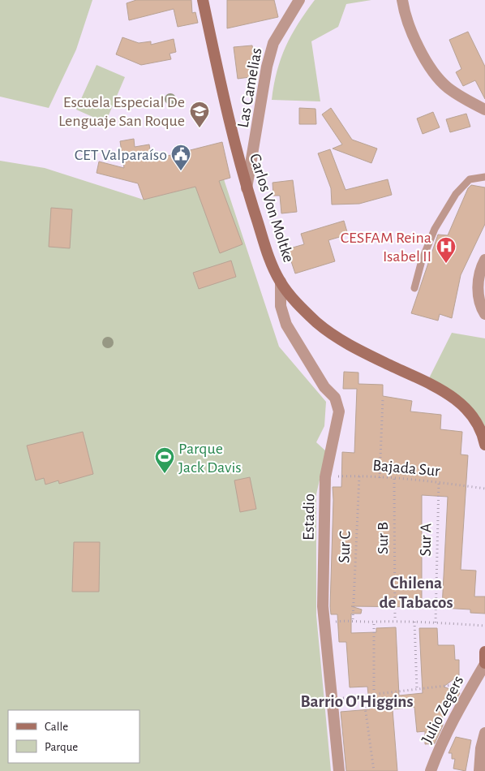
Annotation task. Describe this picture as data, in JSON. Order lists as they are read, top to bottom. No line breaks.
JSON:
{"streets":{"main road":["Carlos Von Moltke"],"street":["Las Camelias","Estadio","Julio Zegers"],"path":["Bajada Sur","Sur B","Sur A","Sur C"]},"crossings":[["Las Camelias","Carlos Von Moltke"],["Carlos Von Moltke","Estadio"],["Bajada Sur","Estadio"],["Bajada Sur","Sur B"],["Bajada Sur","Sur A"],["Bajada Sur","Sur C"]],"districts":["Chilena de Tabacos","Barrio O'Higgins"],"places":{"school or university":["Escuela Especial De Lenguaje San Roque"],"public building":["CET Valparaíso"],"hospital":["CESFAM Reina Isabel II"],"sports":["Parque Jack Davis"]},"legend":["Calle","Parque"]}
